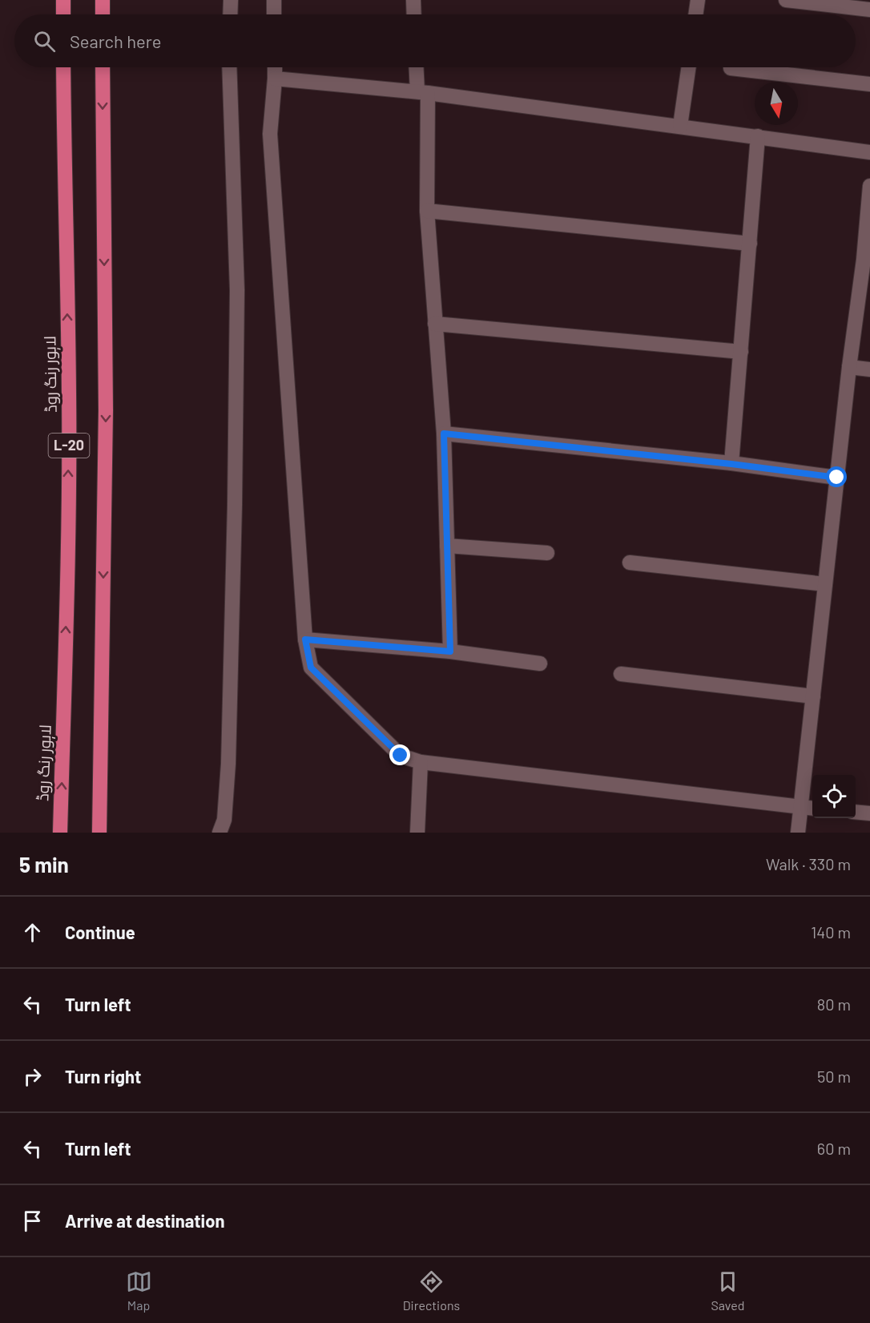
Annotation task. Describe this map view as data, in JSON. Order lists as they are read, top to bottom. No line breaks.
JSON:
{"streets":{"highway":["لاہور رنگ روڈ","L-20"]},"north":"bottom","page":{"search":"Search here","heading":["5 min","Walk · 330 m"],"list":[["Continue","140 m"],["Turn left","80 m"],["Turn right","50 m"],["Turn left","60 m"],"Arrive at destination"],"nav":["Map","Directions","Saved"]}}
